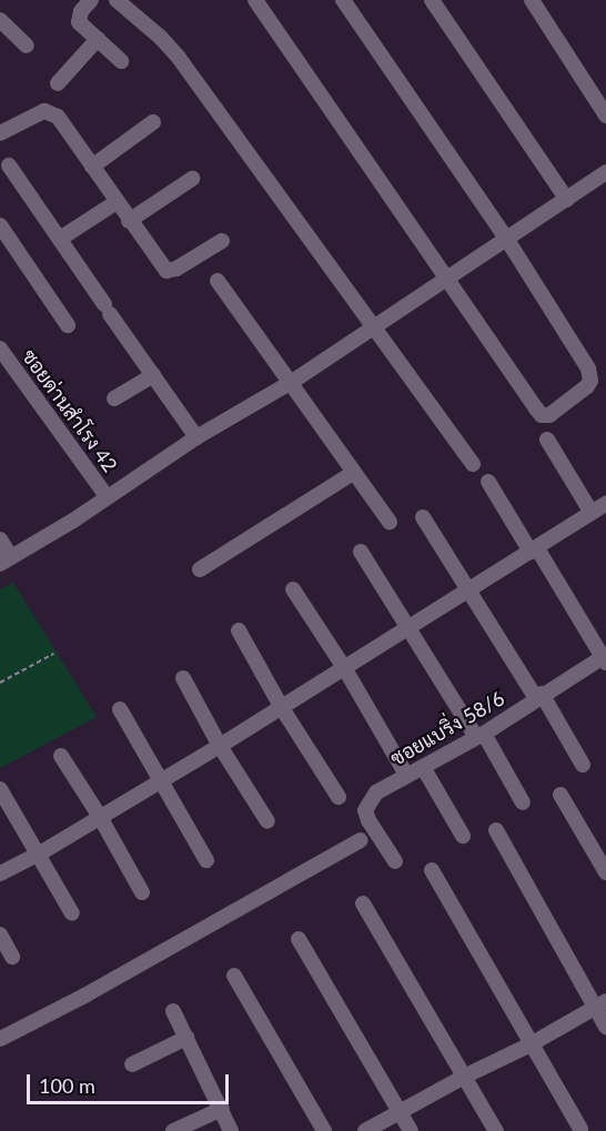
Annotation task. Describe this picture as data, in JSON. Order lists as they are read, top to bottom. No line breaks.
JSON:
{"streets":{"street":["ซอยด่านสำโรง 42","ซอยแบริ่ง 58/6"]},"scale_bar":"100 m"}
